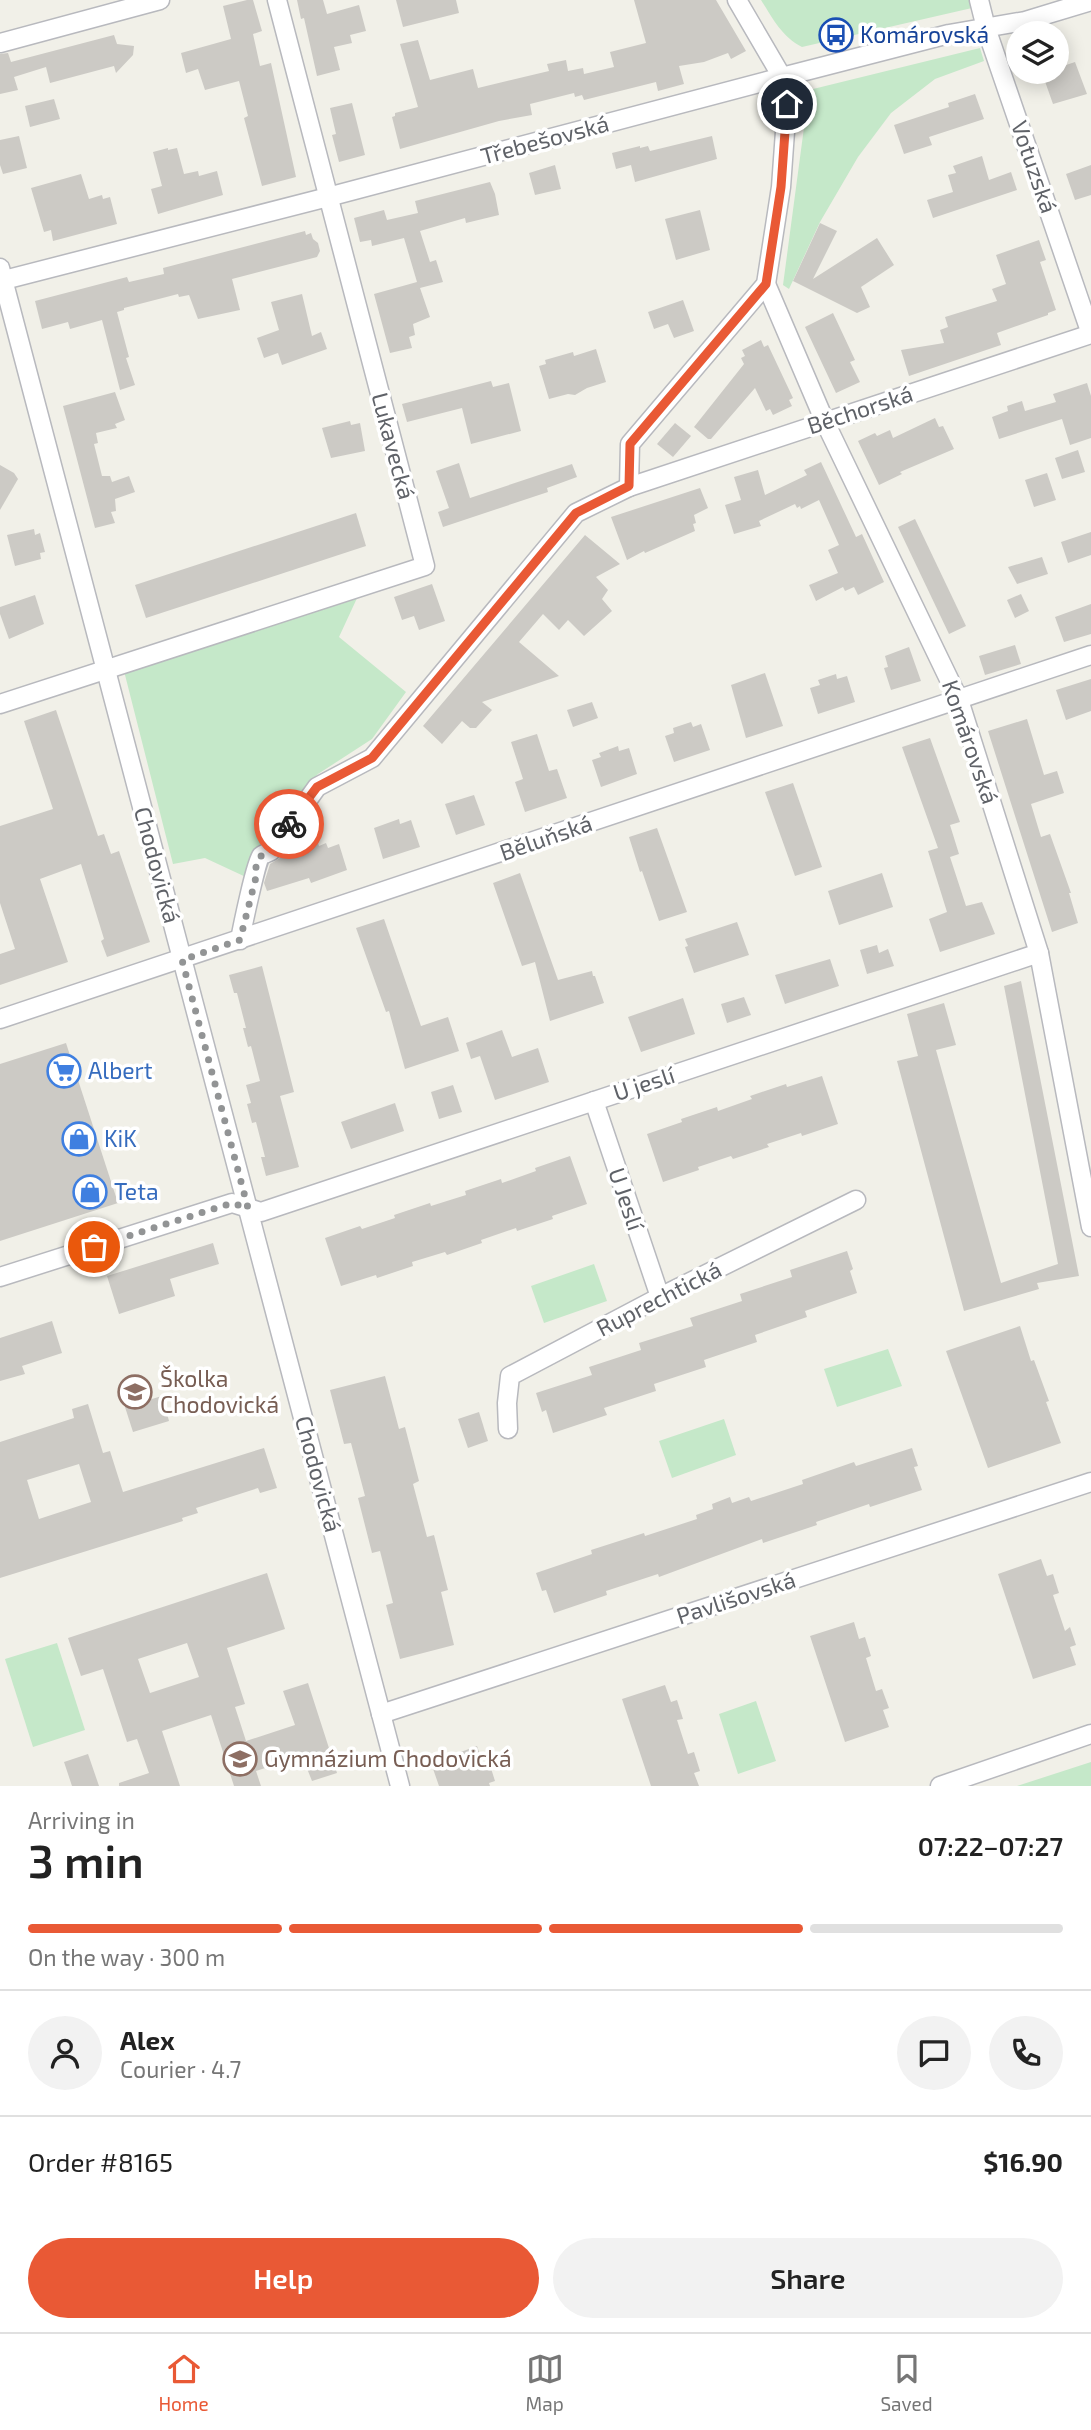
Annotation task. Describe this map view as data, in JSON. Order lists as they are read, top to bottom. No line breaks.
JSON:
{"streets":{"street":["Třebešovská","Votuzská","Běchorská","Lukavecká","Komárovská","Běluňská","Chodovická","U jeslí","U Jeslí","Ruprechtická","Pavlišovská"]},"crossings":[["Třebešovská","Votuzská"],["Třebešovská","Lukavecká"],["Třebešovská","Chodovická"],["Votuzská","Běchorská"],["Běchorská","Komárovská"],["Běchorská","Běluňská"],["Lukavecká","Chodovická"],["Komárovská","Běluňská"],["Komárovská","U jeslí"],["Běluňská","Chodovická"],["Chodovická","U jeslí"],["Chodovická","Pavlišovská"],["U jeslí","U Jeslí"],["U Jeslí","Ruprechtická"]],"places":{"bus stop":["Komárovská"],"supermarket":["Albert"],"shop":["KiK","Teta"],"school or university":["Školka Chodovická","Gymnázium Chodovická"]},"page":{"heading":["3 min","Arriving in","07:22–07:27"],"panel":["Alex","Courier · 4.7","Order #8165","$16.90"],"bar":"On the way · 300 m","buttons":["Help","Share"],"tabs":["Home","Map","Saved"]}}
